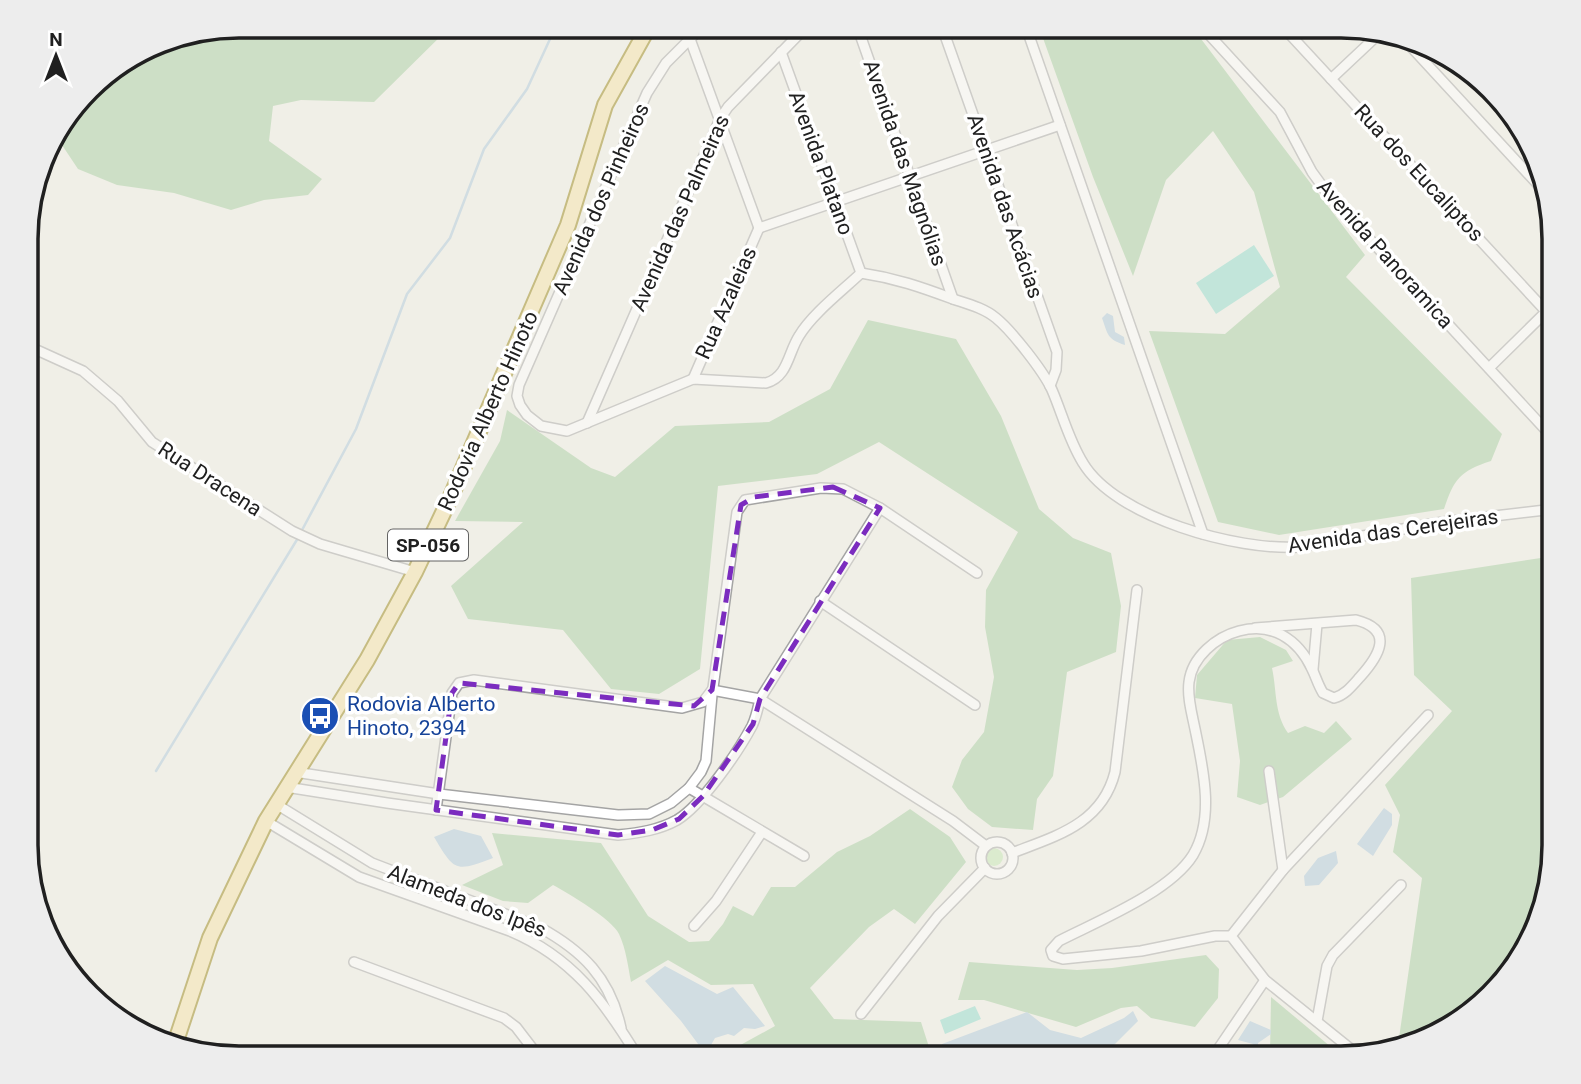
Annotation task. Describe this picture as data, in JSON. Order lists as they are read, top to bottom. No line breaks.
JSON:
{"streets":{"main road":["Rodovia Alberto Hinoto","SP-056"],"street":["Avenida Platano","Avenida das Magnólias","Rua dos Eucaliptos","Avenida dos Pinheiros","Avenida das Acácias","Avenida das Palmeiras","Avenida Panoramica","Rua Azaleias","Rua Dracena","Avenida das Cerejeiras","Alameda dos Ipês"]},"crossings":[["Avenida Platano","Avenida das Palmeiras"],["Avenida Platano","Avenida das Cerejeiras"],["Avenida das Magnólias","Avenida das Cerejeiras"],["Avenida dos Pinheiros","Avenida das Palmeiras"],["Avenida das Acácias","Avenida das Cerejeiras"],["Rodovia Alberto Hinoto","Rua Dracena"],["Rodovia Alberto Hinoto","Alameda dos Ipês"]],"places":{"bus stop":["Rodovia Alberto Hinoto, 2394"]},"north":"top"}
